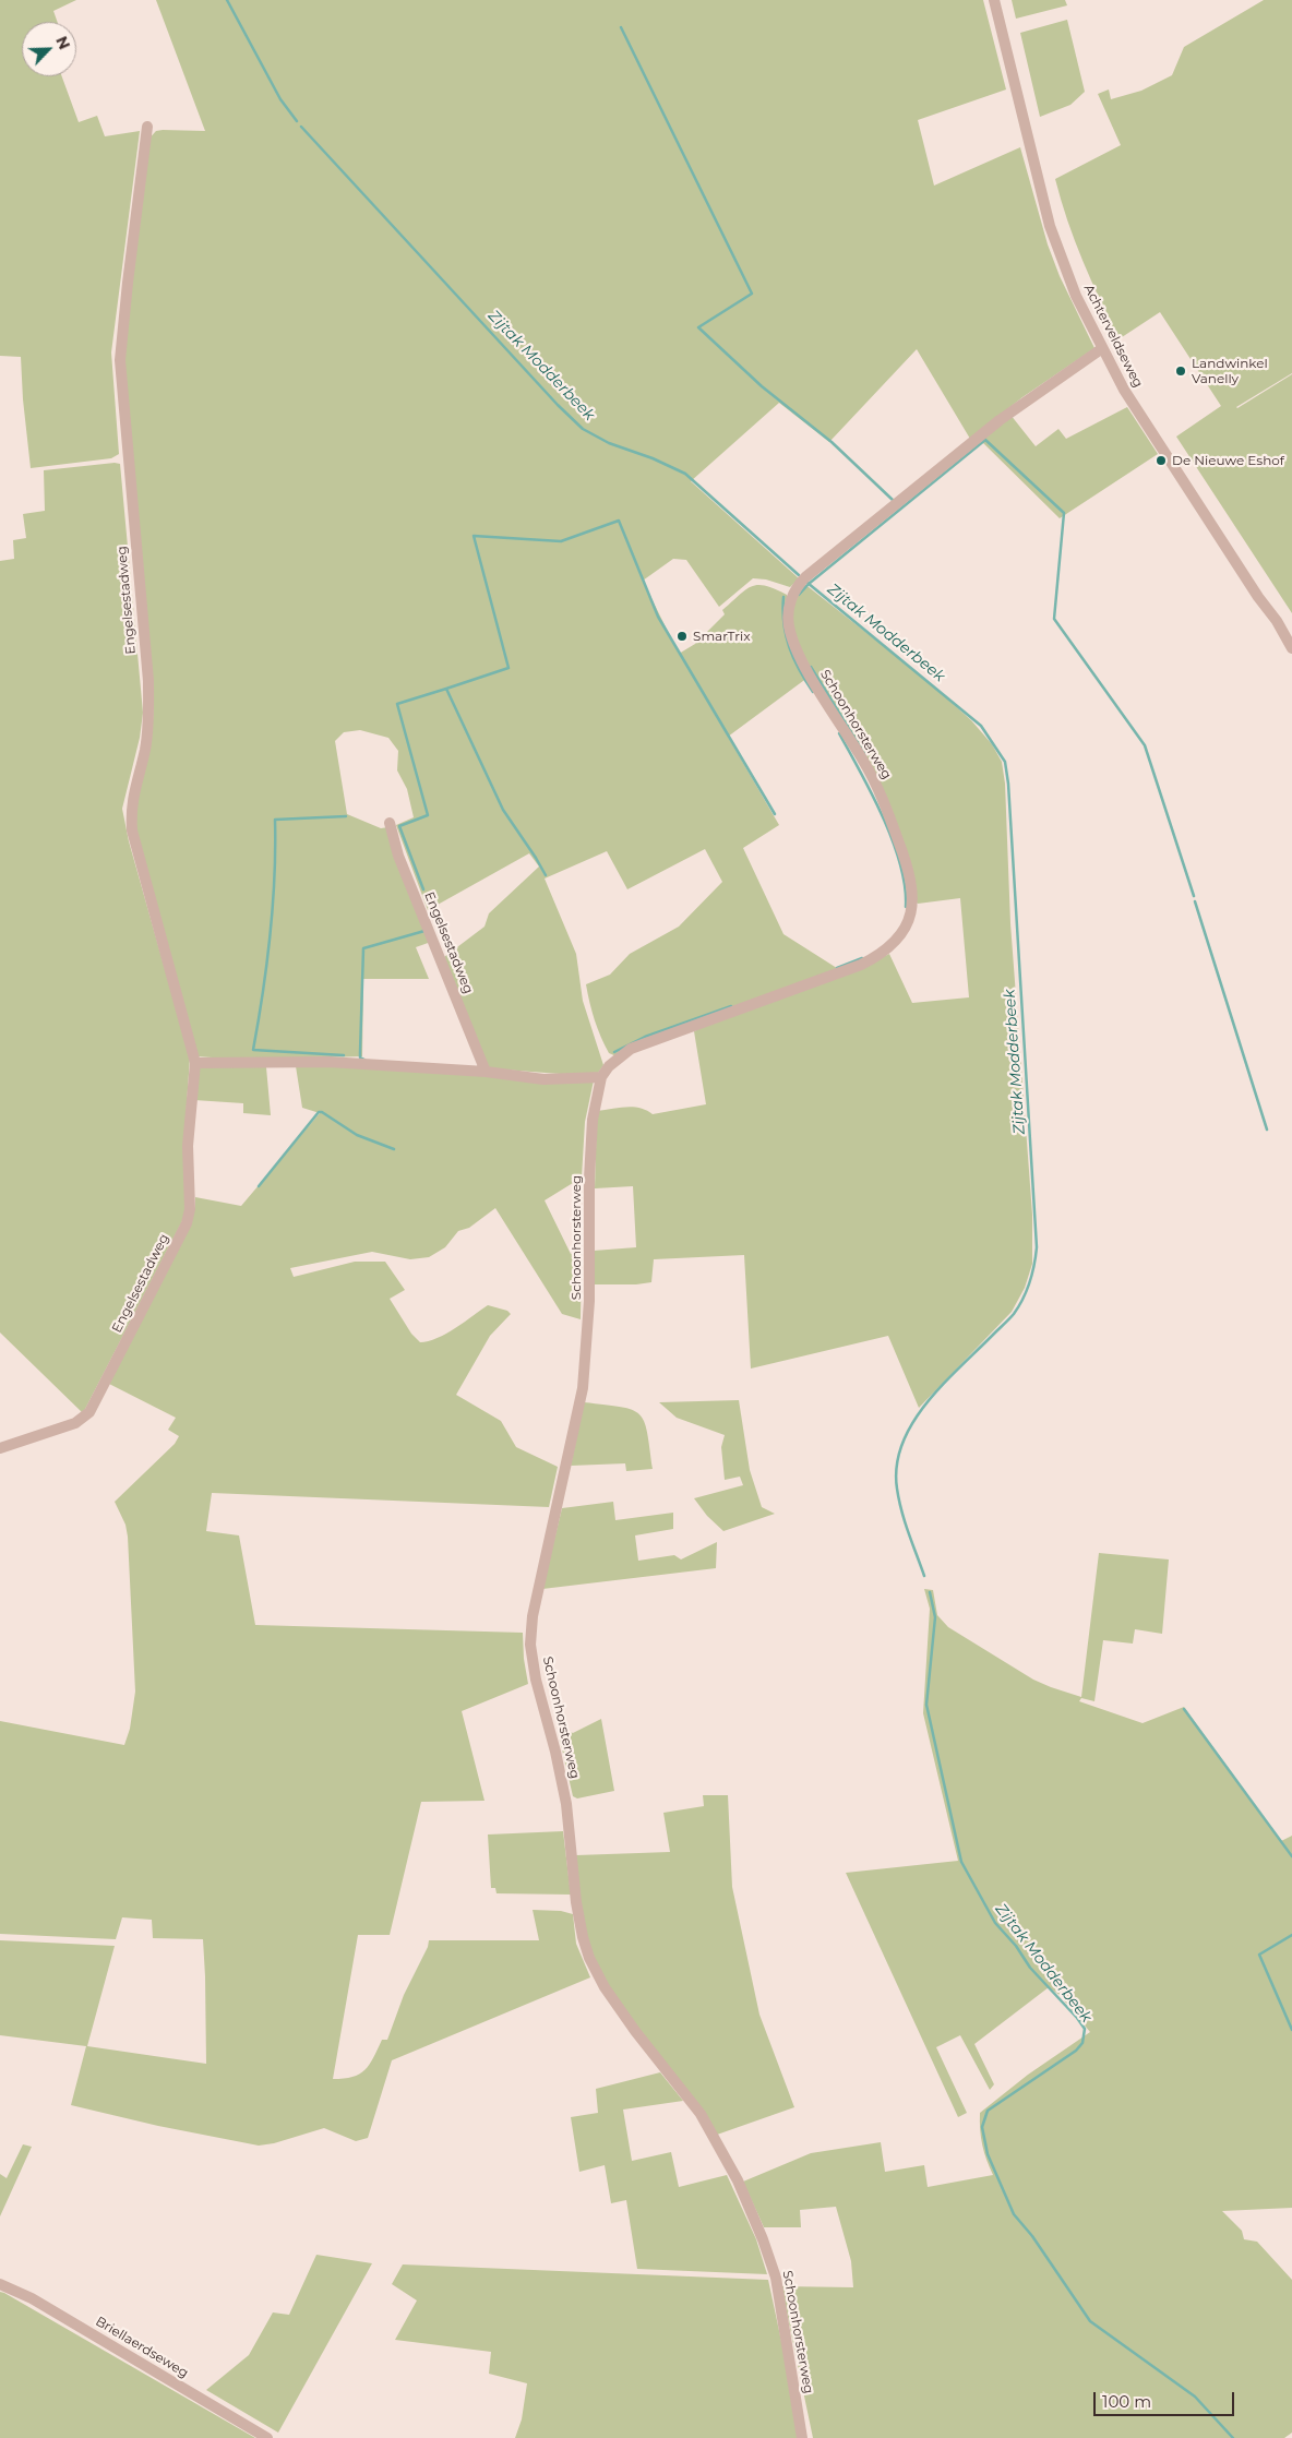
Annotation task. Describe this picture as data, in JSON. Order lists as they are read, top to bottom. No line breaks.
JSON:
{"streets":{"street":["Achterveldseweg","Engelsestadweg","Schoonhorsterweg","Briellaerdseweg"]},"crossings":[["Achterveldseweg","Schoonhorsterweg"]],"water":["Zijtak Modderbeek"],"places":["Landwinkel Vanelly","De Nieuwe Eshof","SmarTrix"],"scale_bar":"100 m","north":"top right"}
